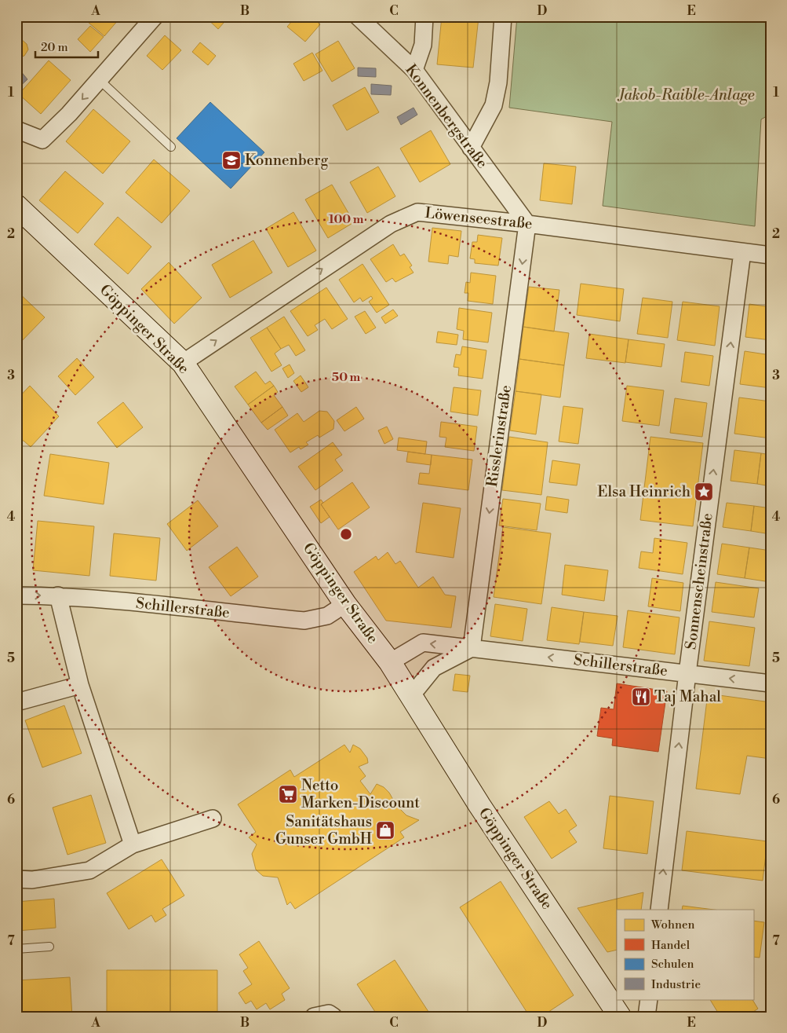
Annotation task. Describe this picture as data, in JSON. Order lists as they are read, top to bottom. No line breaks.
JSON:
{"streets":{"main road":["Göppinger Straße"],"street":["Konnenbergstraße","Löwenseestraße","Risslerinstraße","Sonnenscheinstraße","Schillerstraße"]},"crossings":[["Konnenbergstraße","Löwenseestraße"],["Konnenbergstraße","Risslerinstraße"],["Löwenseestraße","Göppinger Straße"],["Löwenseestraße","Risslerinstraße"],["Löwenseestraße","Sonnenscheinstraße"],["Göppinger Straße","Schillerstraße"],["Risslerinstraße","Schillerstraße"],["Sonnenscheinstraße","Schillerstraße"]],"one_way":["Löwenseestraße","Risslerinstraße","Sonnenscheinstraße"],"parks":["Jakob-Raible-Anlage"],"places":{"school or university":["Konnenberg"],"place":["Elsa Heinrich"],"restaurant":["Taj Mahal"],"supermarket":["Netto Marken-Discount"],"shop":["Sanitätshaus Gunser GmbH"]},"legend":["Wohnen","Handel","Schulen","Industrie"],"scale_bar":"20 m","grid":{"columns":["A","B","C","D","E"],"rows":["1","2","3","4","5","6","7"]},"rings":["100 m","50 m"]}
